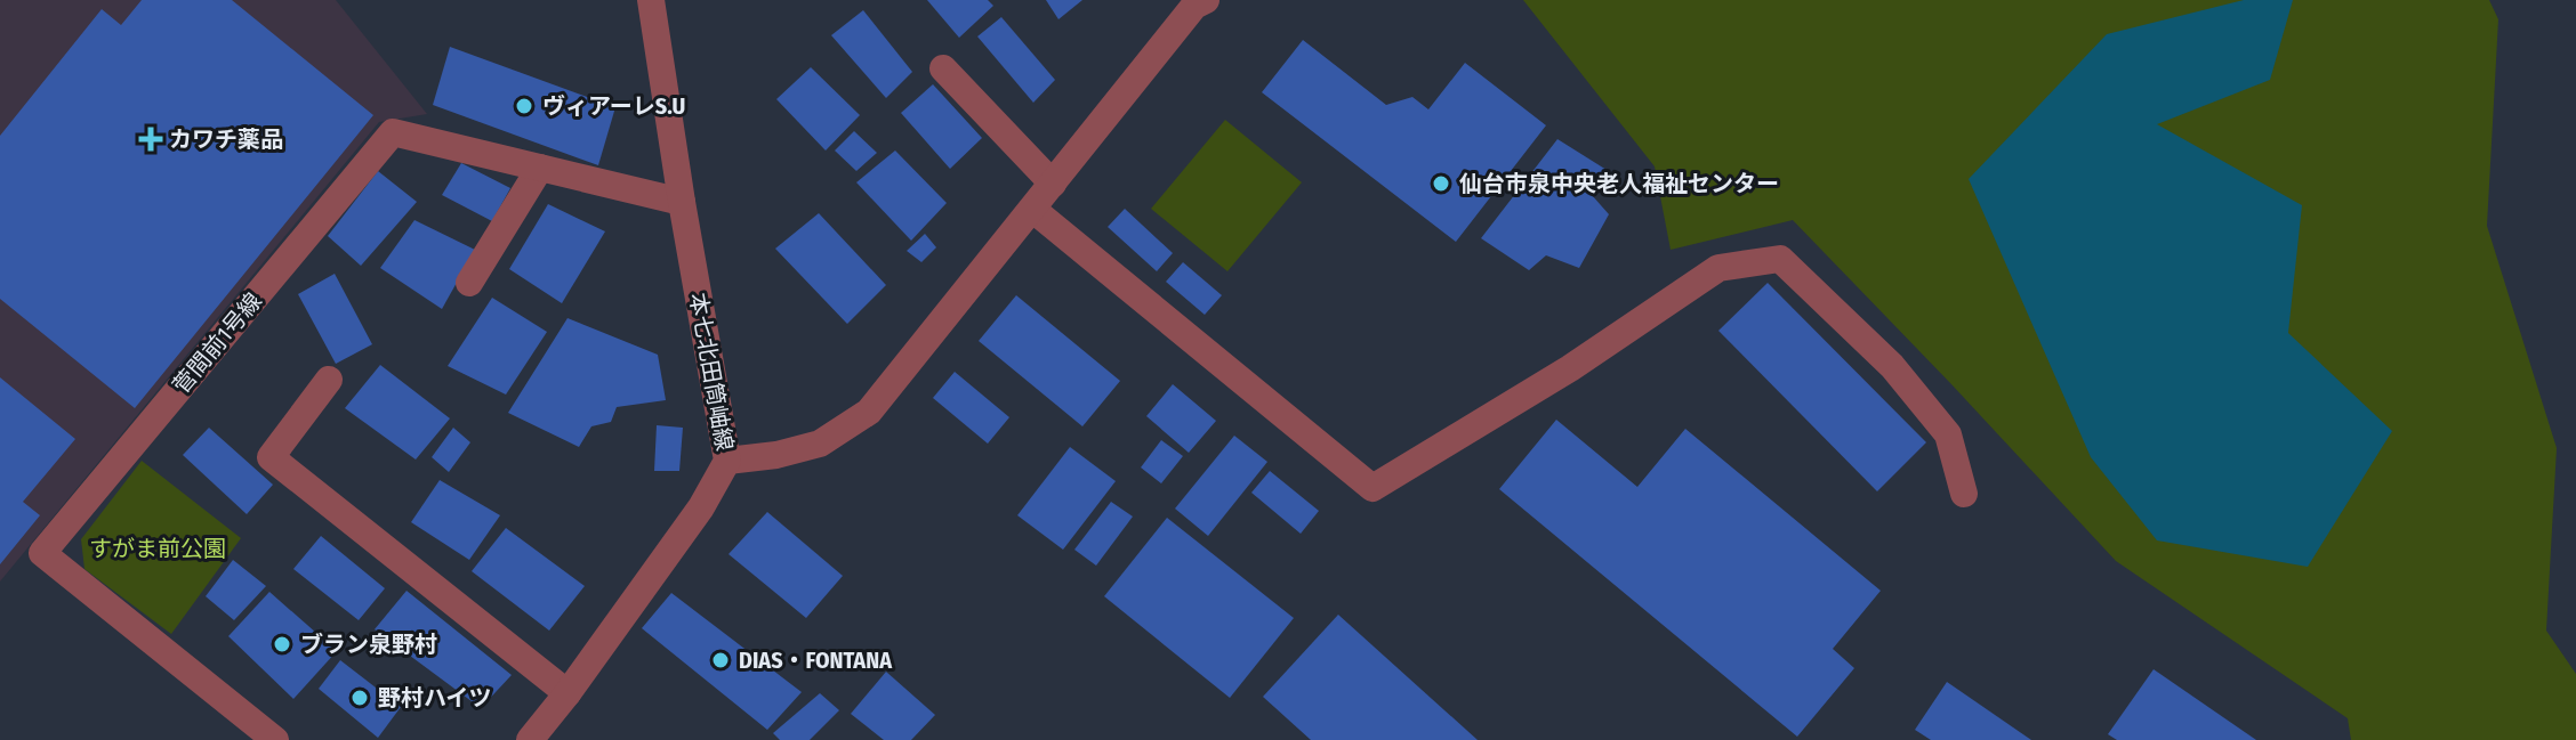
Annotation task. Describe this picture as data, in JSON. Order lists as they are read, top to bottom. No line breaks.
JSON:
{"streets":{"street":["菅間前1号線","本七北田筒岫線"]},"crossings":[["菅間前1号線","本七北田筒岫線"]],"parks":["すがま前公園"],"places":{"other":["ヴィアーレS.U","仙台市泉中央老人福祉センター","ブラン泉野村","DIAS・FONTANA","野村ハイツ"],"health":["カワチ薬品"]}}
